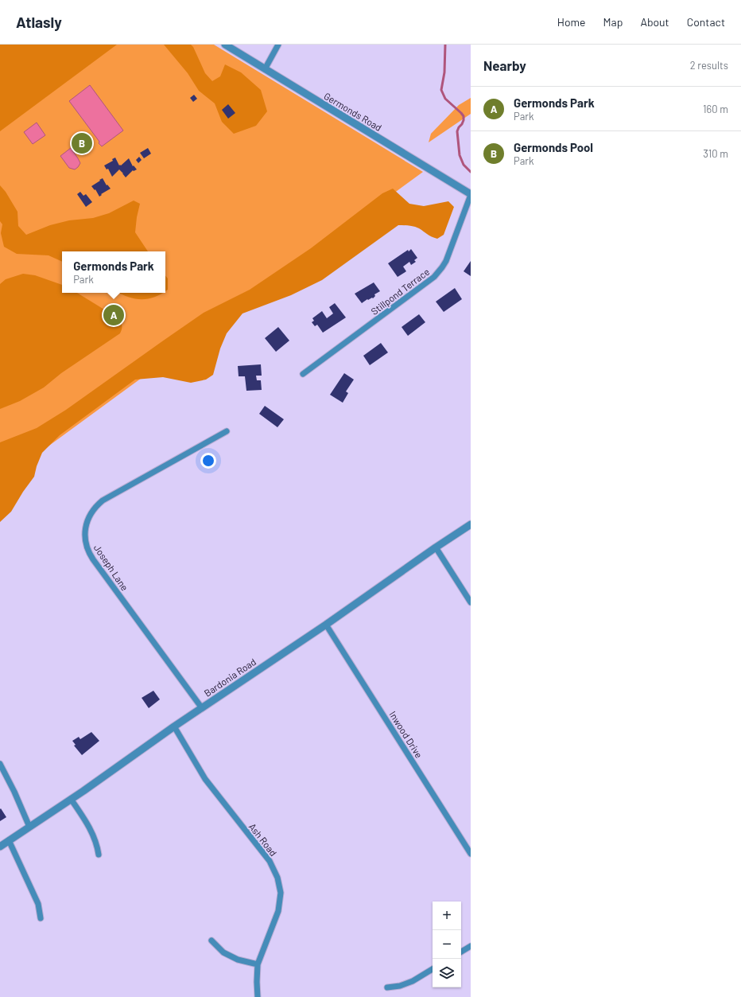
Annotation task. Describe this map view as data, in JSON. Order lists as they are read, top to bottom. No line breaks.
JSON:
{"streets":{"street":["Germonds Road","Stillpond Terrace","Joseph Lane","Bardonia Road","Inwood Drive","Ash Road"]},"crossings":[["Germonds Road","Stillpond Terrace"],["Joseph Lane","Bardonia Road"],["Bardonia Road","Inwood Drive"],["Bardonia Road","Ash Road"]],"page":{"header":"Atlasly","nav":["Home","Map","About","Contact"],"heading":["Nearby","2 results"],"list":[{"mark":"A","name":"Germonds Park","note":"Park","value":"160 m"},{"mark":"B","name":"Germonds Pool","note":"Park","value":"310 m"}],"pins":["B","A"],"popup":["Germonds Park","Park"],"map_buttons":["+","−"]}}
